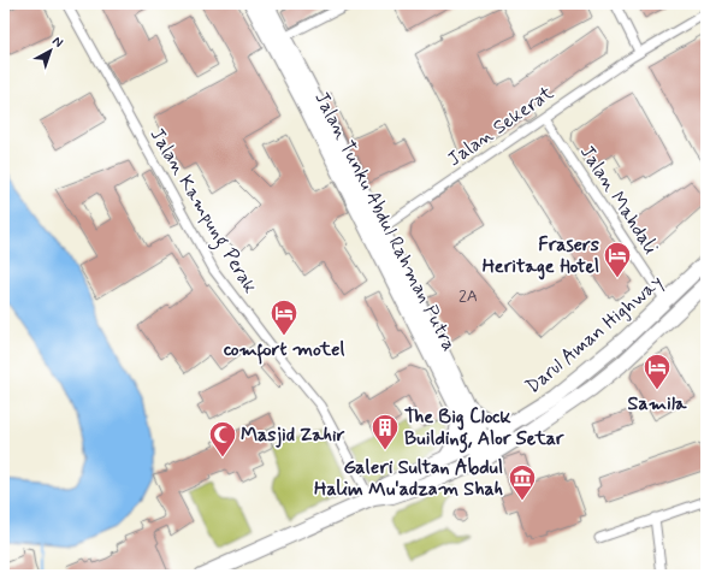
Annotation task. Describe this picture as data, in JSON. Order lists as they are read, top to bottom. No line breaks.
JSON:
{"streets":{"main road":["Jalan Tunku Abdul Rahman Putra","Darul Aman Highway"],"street":["Jalan Sekerat","Jalan Mahdali","Jalan Kampung Perak"]},"crossings":[["Jalan Sekerat","Jalan Mahdali"],["Jalan Sekerat","Jalan Tunku Abdul Rahman Putra"],["Jalan Mahdali","Darul Aman Highway"],["Jalan Kampung Perak","Darul Aman Highway"],["Jalan Tunku Abdul Rahman Putra","Darul Aman Highway"]],"places":{"hotel":["Frasers Heritage Hotel","comfort motel","Samila"],"building":["The Big Clock Building, Alor Setar"],"mosque":["Masjid Zahir"],"museum":["Galeri Sultan Abdul Halim Mu'adzam Shah"]},"house_numbers":["2A"],"north":"top right"}
